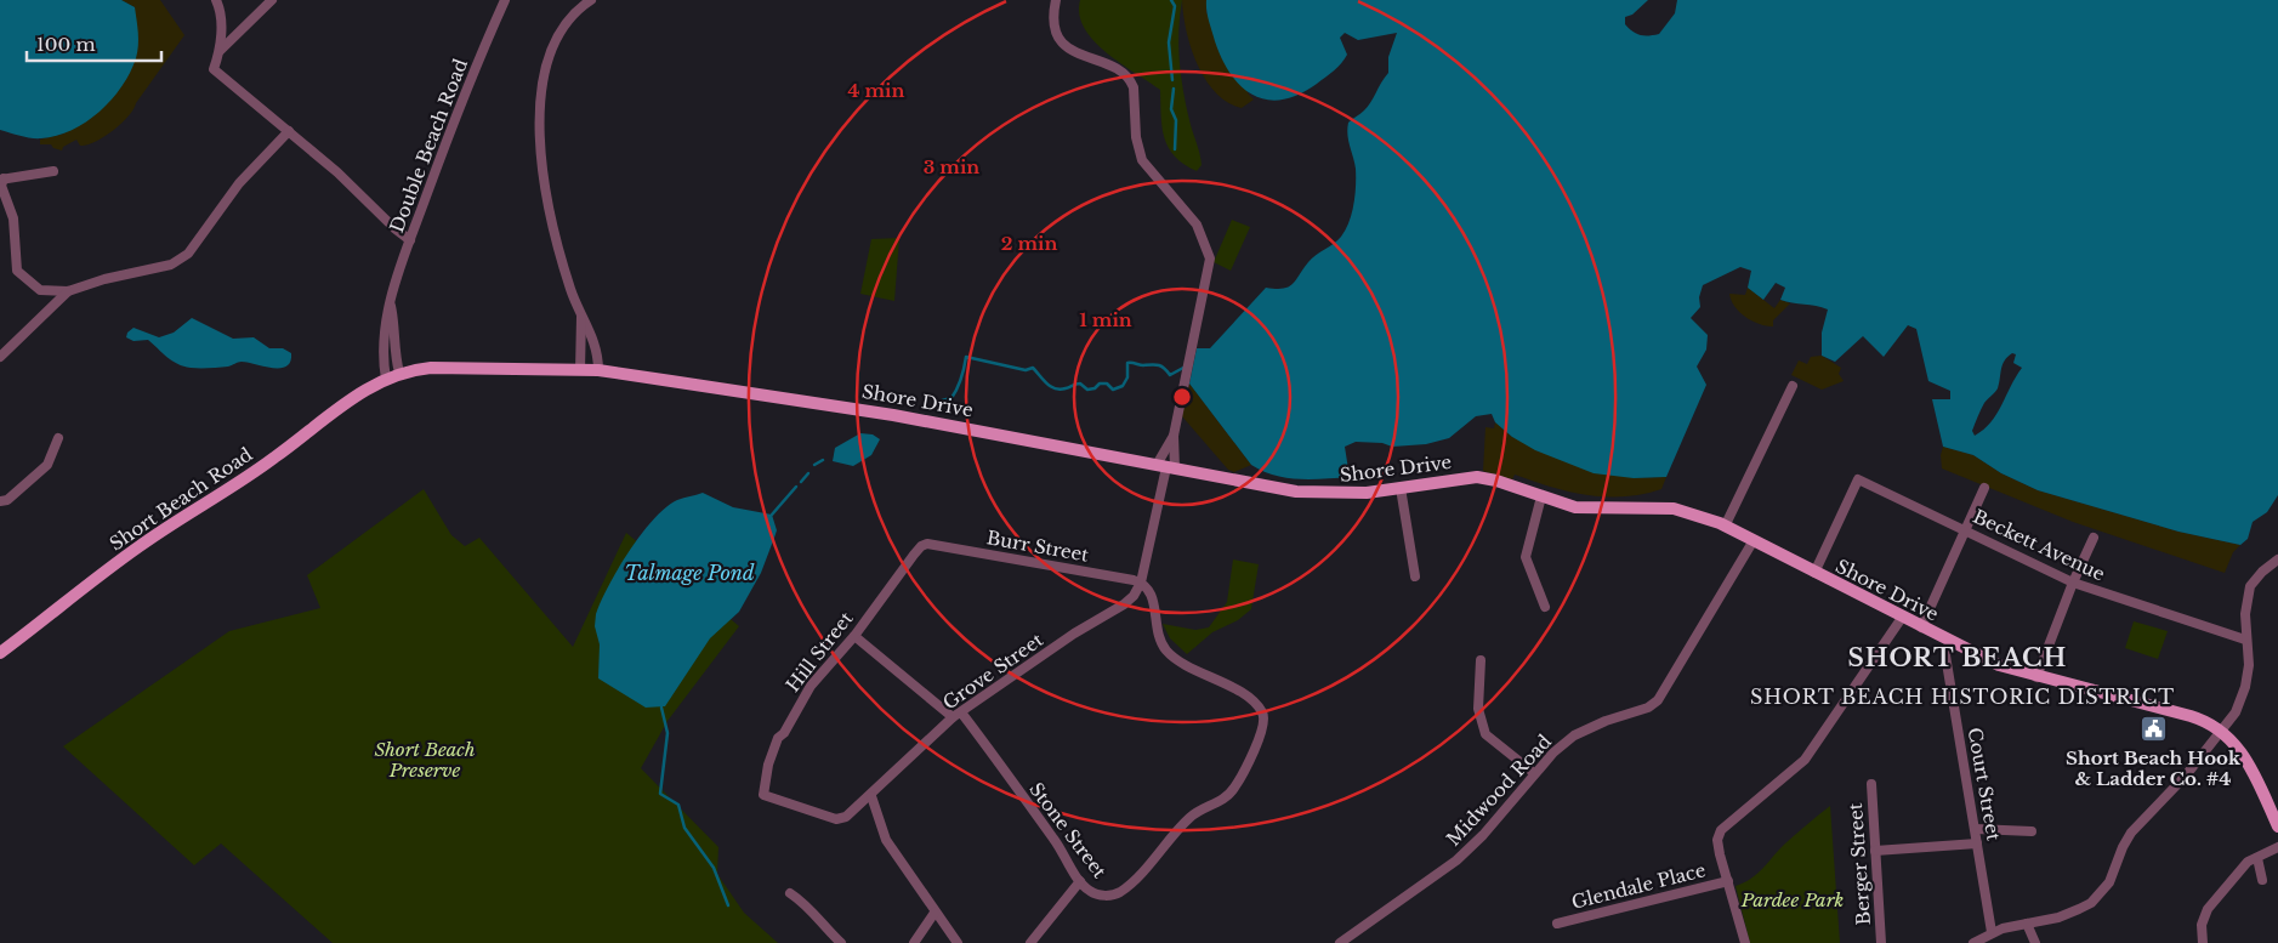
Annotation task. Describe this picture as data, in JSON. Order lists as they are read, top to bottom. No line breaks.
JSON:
{"streets":{"main road":["Shore Drive","Short Beach Road"],"street":["Double Beach Road","Beckett Avenue","Burr Street","Hill Street","Grove Street","Court Street","Midwood Road","Stone Street","Berger Street","Glendale Place"]},"crossings":[["Double Beach Road","Shore Drive"],["Double Beach Road","Short Beach Road"],["Shore Drive","Short Beach Road"],["Shore Drive","Beckett Avenue"],["Shore Drive","Grove Street"],["Shore Drive","Court Street"],["Shore Drive","Midwood Road"],["Burr Street","Hill Street"],["Burr Street","Grove Street"],["Burr Street","Stone Street"],["Hill Street","Grove Street"],["Hill Street","Stone Street"],["Grove Street","Stone Street"]],"districts":["SHORT BEACH","SHORT BEACH HISTORIC DISTRICT"],"water":["Talmage Pond"],"parks":["Short Beach Preserve","Pardee Park"],"places":{"public building":["Short Beach Hook & Ladder Co. #4"]},"scale_bar":"100 m","rings":["4 min","3 min","2 min","1 min"]}
